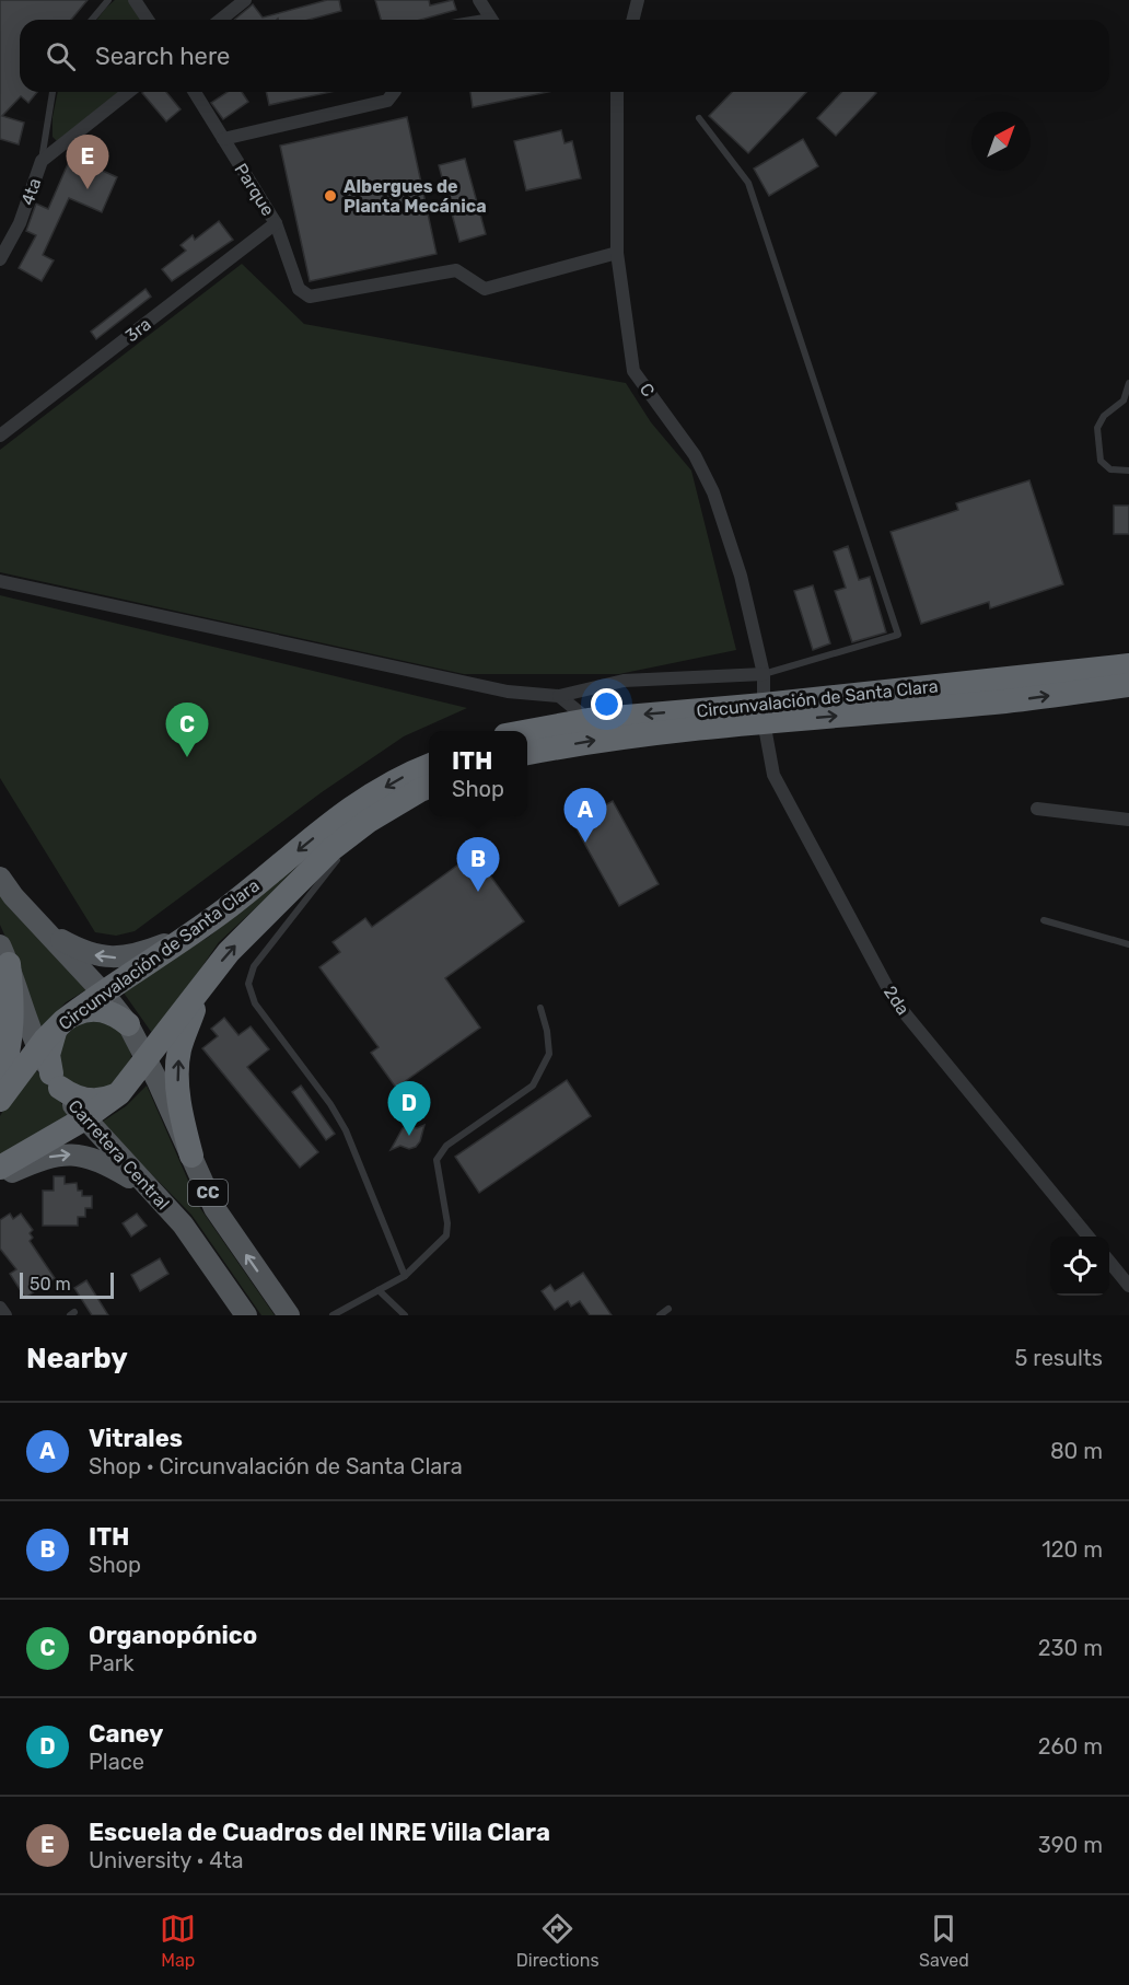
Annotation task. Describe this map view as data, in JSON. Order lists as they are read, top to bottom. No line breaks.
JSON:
{"streets":{"highway":["Circunvalación de Santa Clara"],"main road":["Carretera Central","CC"],"street":["Parque","4ta","3ra","C","2da"]},"crossings":[["Parque","3ra"],["Parque","C"],["C","Circunvalación de Santa Clara"],["C","2da"],["Circunvalación de Santa Clara","2da"],["Circunvalación de Santa Clara","Carretera Central"],["Circunvalación de Santa Clara","CC"]],"places":["Albergues de Planta Mecánica"],"scale_bar":"50 m","north":"top right","page":{"search":"Search here","pins":["E","C","A","B","D"],"popup":["ITH","Shop"],"scale":"50 m","heading":["Nearby","5 results"],"list":[{"mark":"A","name":"Vitrales","note":"Shop · Circunvalación de Santa Clara","value":"80 m"},{"mark":"B","name":"ITH","note":"Shop","value":"120 m"},{"mark":"C","name":"Organopónico","note":"Park","value":"230 m"},{"mark":"D","name":"Caney","note":"Place","value":"260 m"},{"mark":"E","name":"Escuela de Cuadros del INRE Villa Clara","note":"University · 4ta","value":"390 m"}],"nav":["Map","Directions","Saved"]}}
